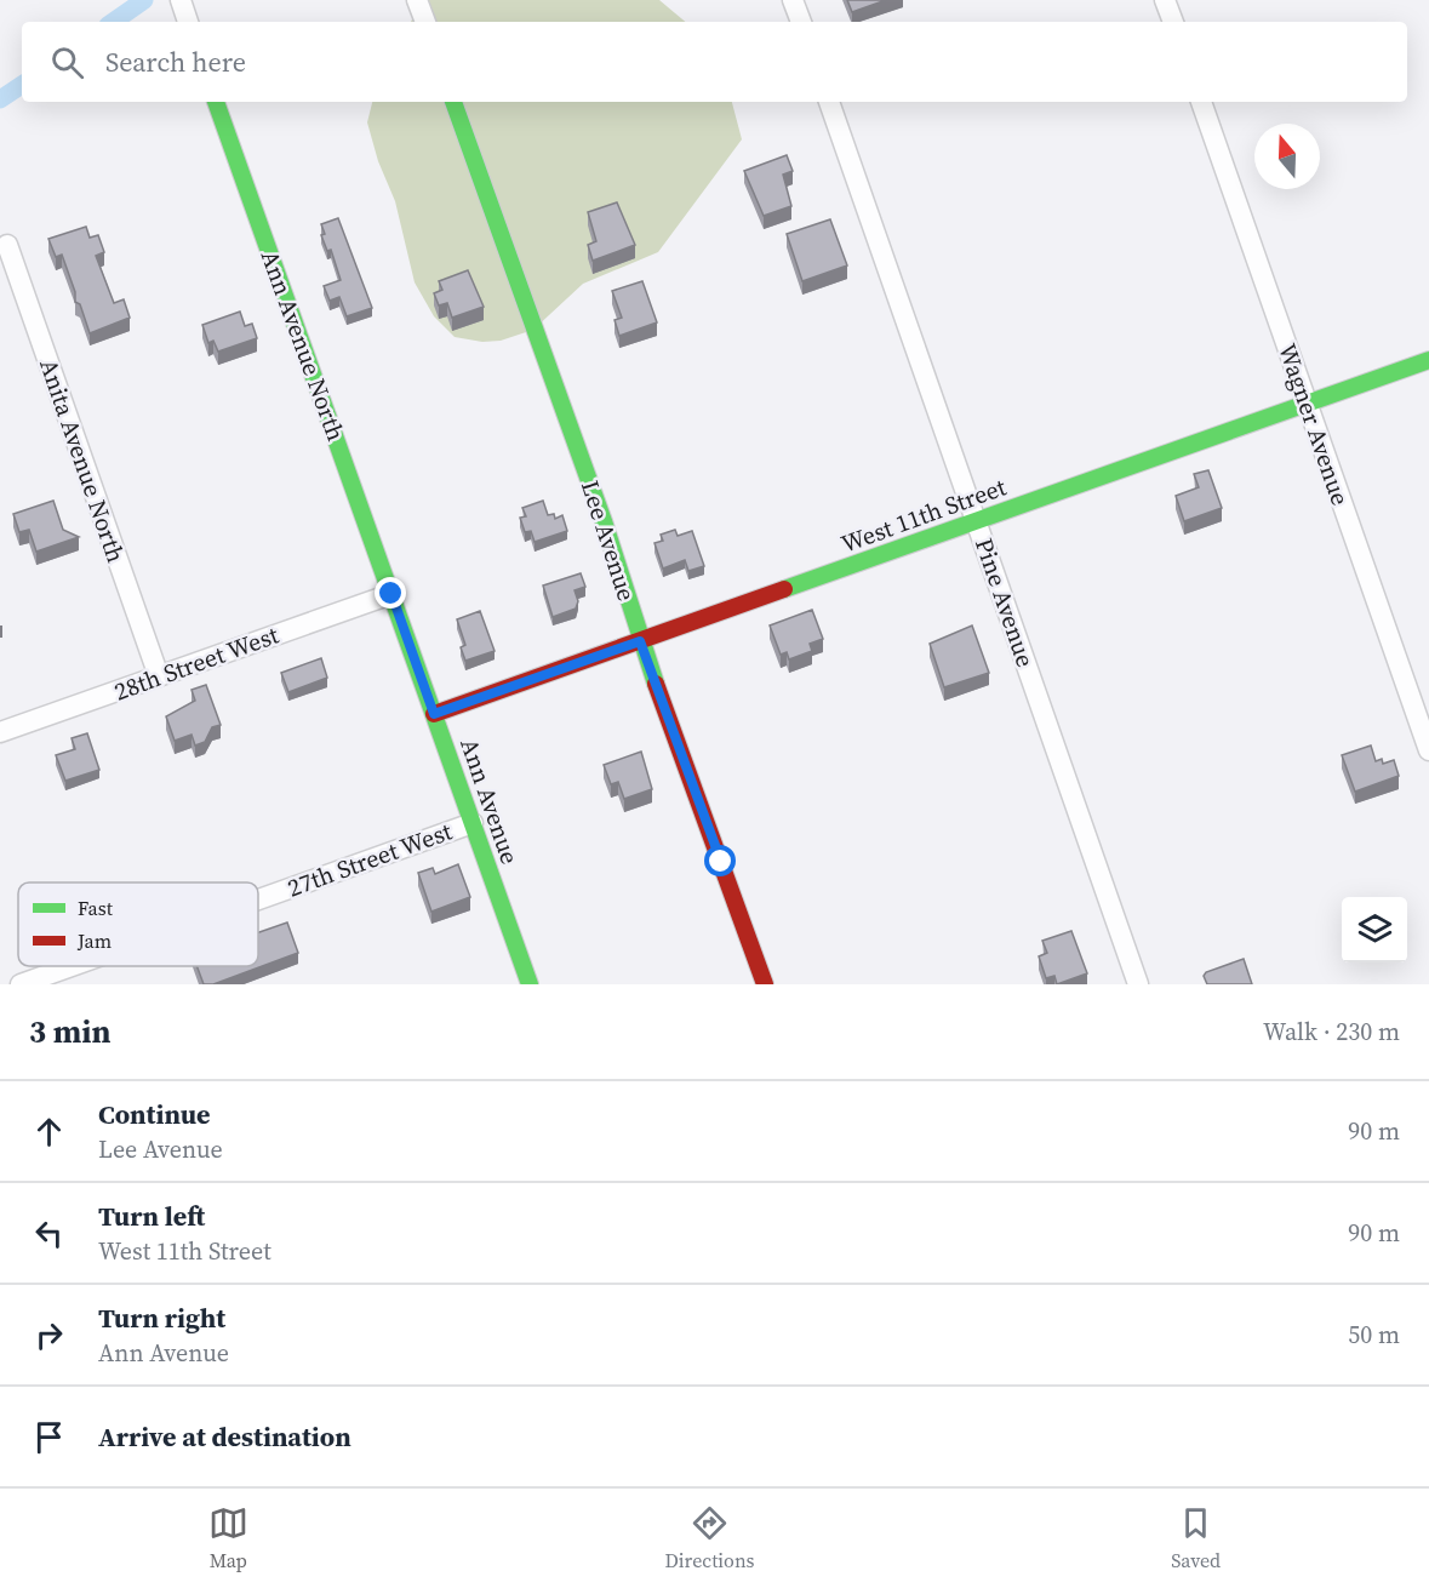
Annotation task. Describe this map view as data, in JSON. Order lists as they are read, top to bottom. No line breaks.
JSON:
{"streets":{"street":["Ann Avenue North","Wagner Avenue","Anita Avenue North","West 11th Street","Lee Avenue","Pine Avenue","28th Street West","Ann Avenue","27th Street West"]},"crossings":[["Ann Avenue North","28th Street West"],["Ann Avenue North","Ann Avenue"],["Wagner Avenue","West 11th Street"],["Anita Avenue North","28th Street West"],["West 11th Street","Lee Avenue"],["West 11th Street","Pine Avenue"],["West 11th Street","Ann Avenue"],["28th Street West","Ann Avenue"],["Ann Avenue","27th Street West"]],"legend":["Fast","Jam"],"north":"top","page":{"search":"Search here","heading":["3 min","Walk · 230 m"],"list":[["Continue","Lee Avenue","90 m"],["Turn left","West 11th Street","90 m"],["Turn right","Ann Avenue","50 m"],"Arrive at destination"],"nav":["Map","Directions","Saved"]}}
